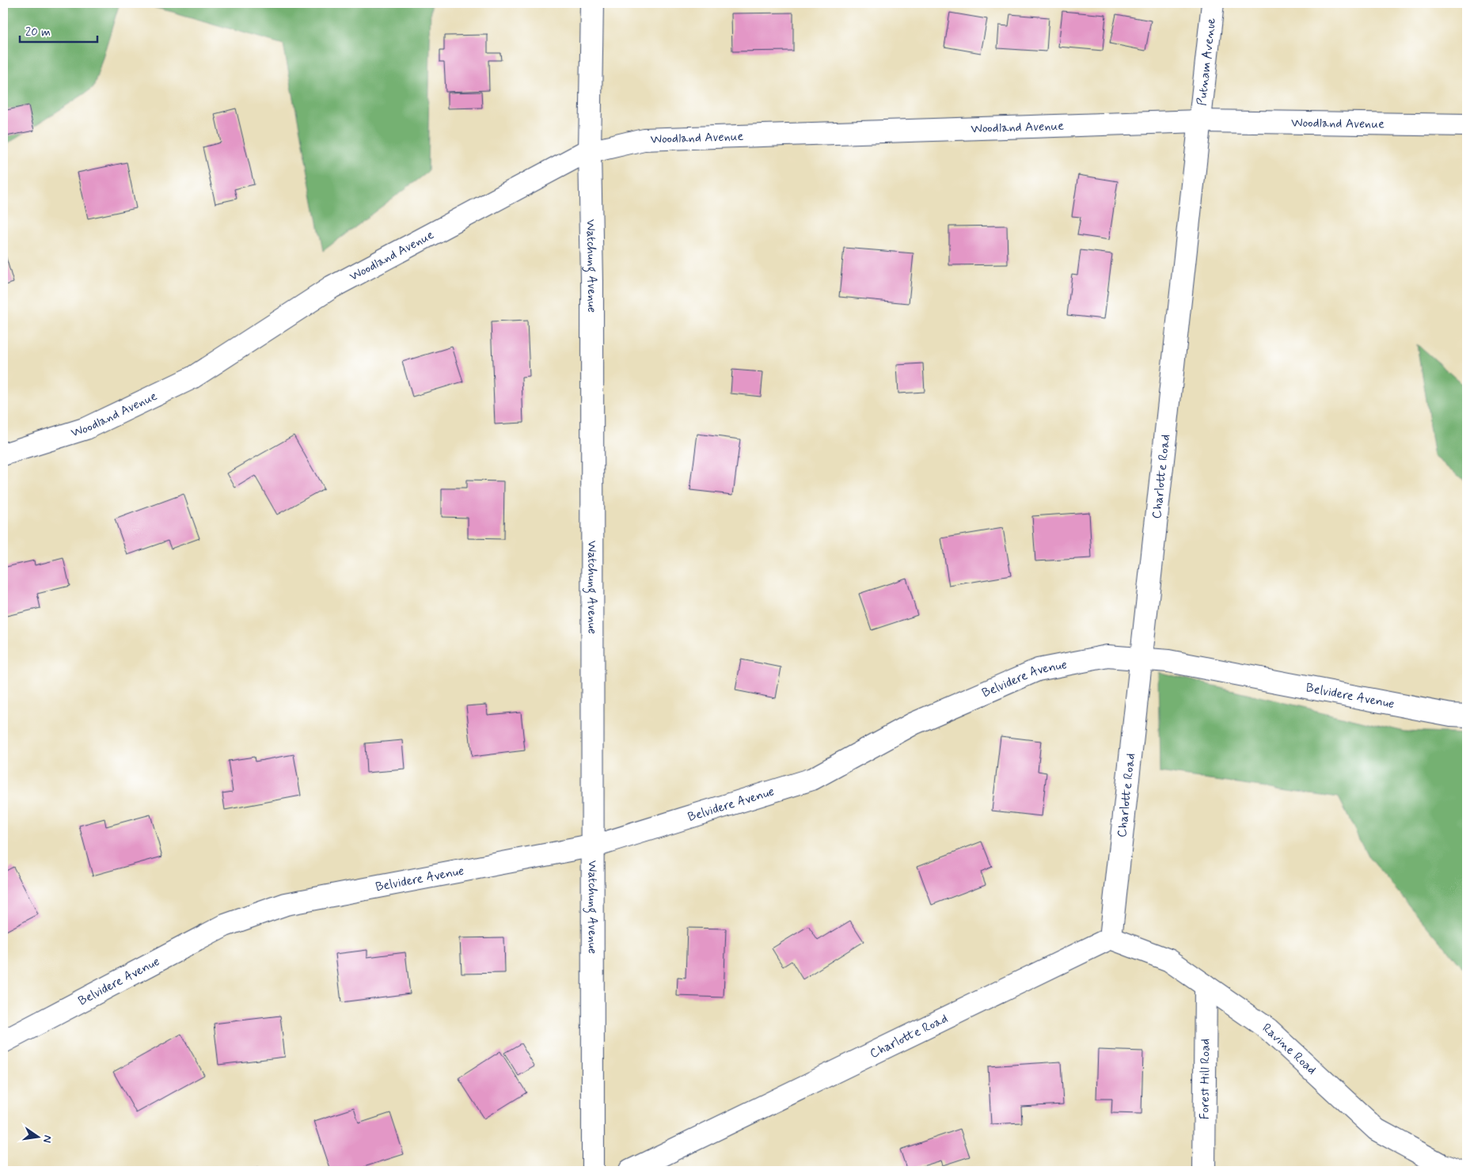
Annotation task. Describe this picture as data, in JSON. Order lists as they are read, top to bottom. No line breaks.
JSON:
{"streets":{"street":["Putnam Avenue","Woodland Avenue","Watchung Avenue","Charlotte Road","Belvidere Avenue","Ravine Road","Forest Hill Road"]},"crossings":[["Putnam Avenue","Woodland Avenue"],["Putnam Avenue","Charlotte Road"],["Woodland Avenue","Watchung Avenue"],["Woodland Avenue","Charlotte Road"],["Watchung Avenue","Belvidere Avenue"],["Charlotte Road","Belvidere Avenue"],["Charlotte Road","Ravine Road"],["Ravine Road","Forest Hill Road"]],"scale_bar":"20 m","north":"right"}
